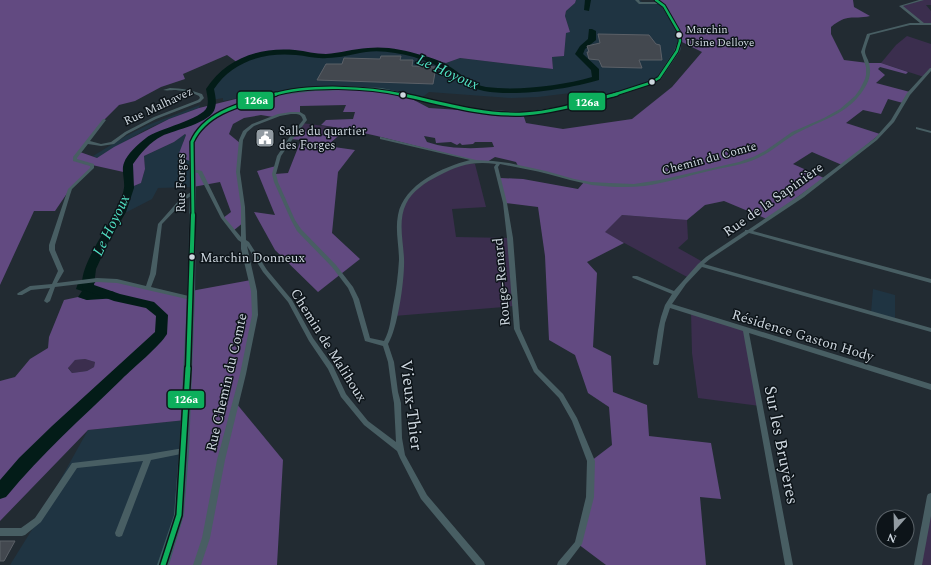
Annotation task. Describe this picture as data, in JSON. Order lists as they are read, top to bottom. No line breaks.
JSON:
{"streets":{"main road":["Rue Forges"],"street":["Rue Malhavez","Chemin du Comte","Rue de la Sapinière","Rouge-Renard","Résidence Gaston Hody","Chemin de Malihoux","Rue Chemin du Comte","Vieux-Thier","Sur les Bruyères"]},"crossings":[["Chemin du Comte","Rouge-Renard"],["Rue Forges","Chemin de Malihoux"],["Rue de la Sapinière","Résidence Gaston Hody"],["Résidence Gaston Hody","Sur les Bruyères"],["Chemin de Malihoux","Rue Chemin du Comte"],["Chemin de Malihoux","Vieux-Thier"],["Rue Chemin du Comte","Vieux-Thier"]],"water":["Le Hoyoux"],"places":{"other":["Marchin Usine Delloye","Marchin Donneux"],"public building":["Salle du quartier des Forges"]},"lines":["transit line 126a"],"north":"bottom"}
